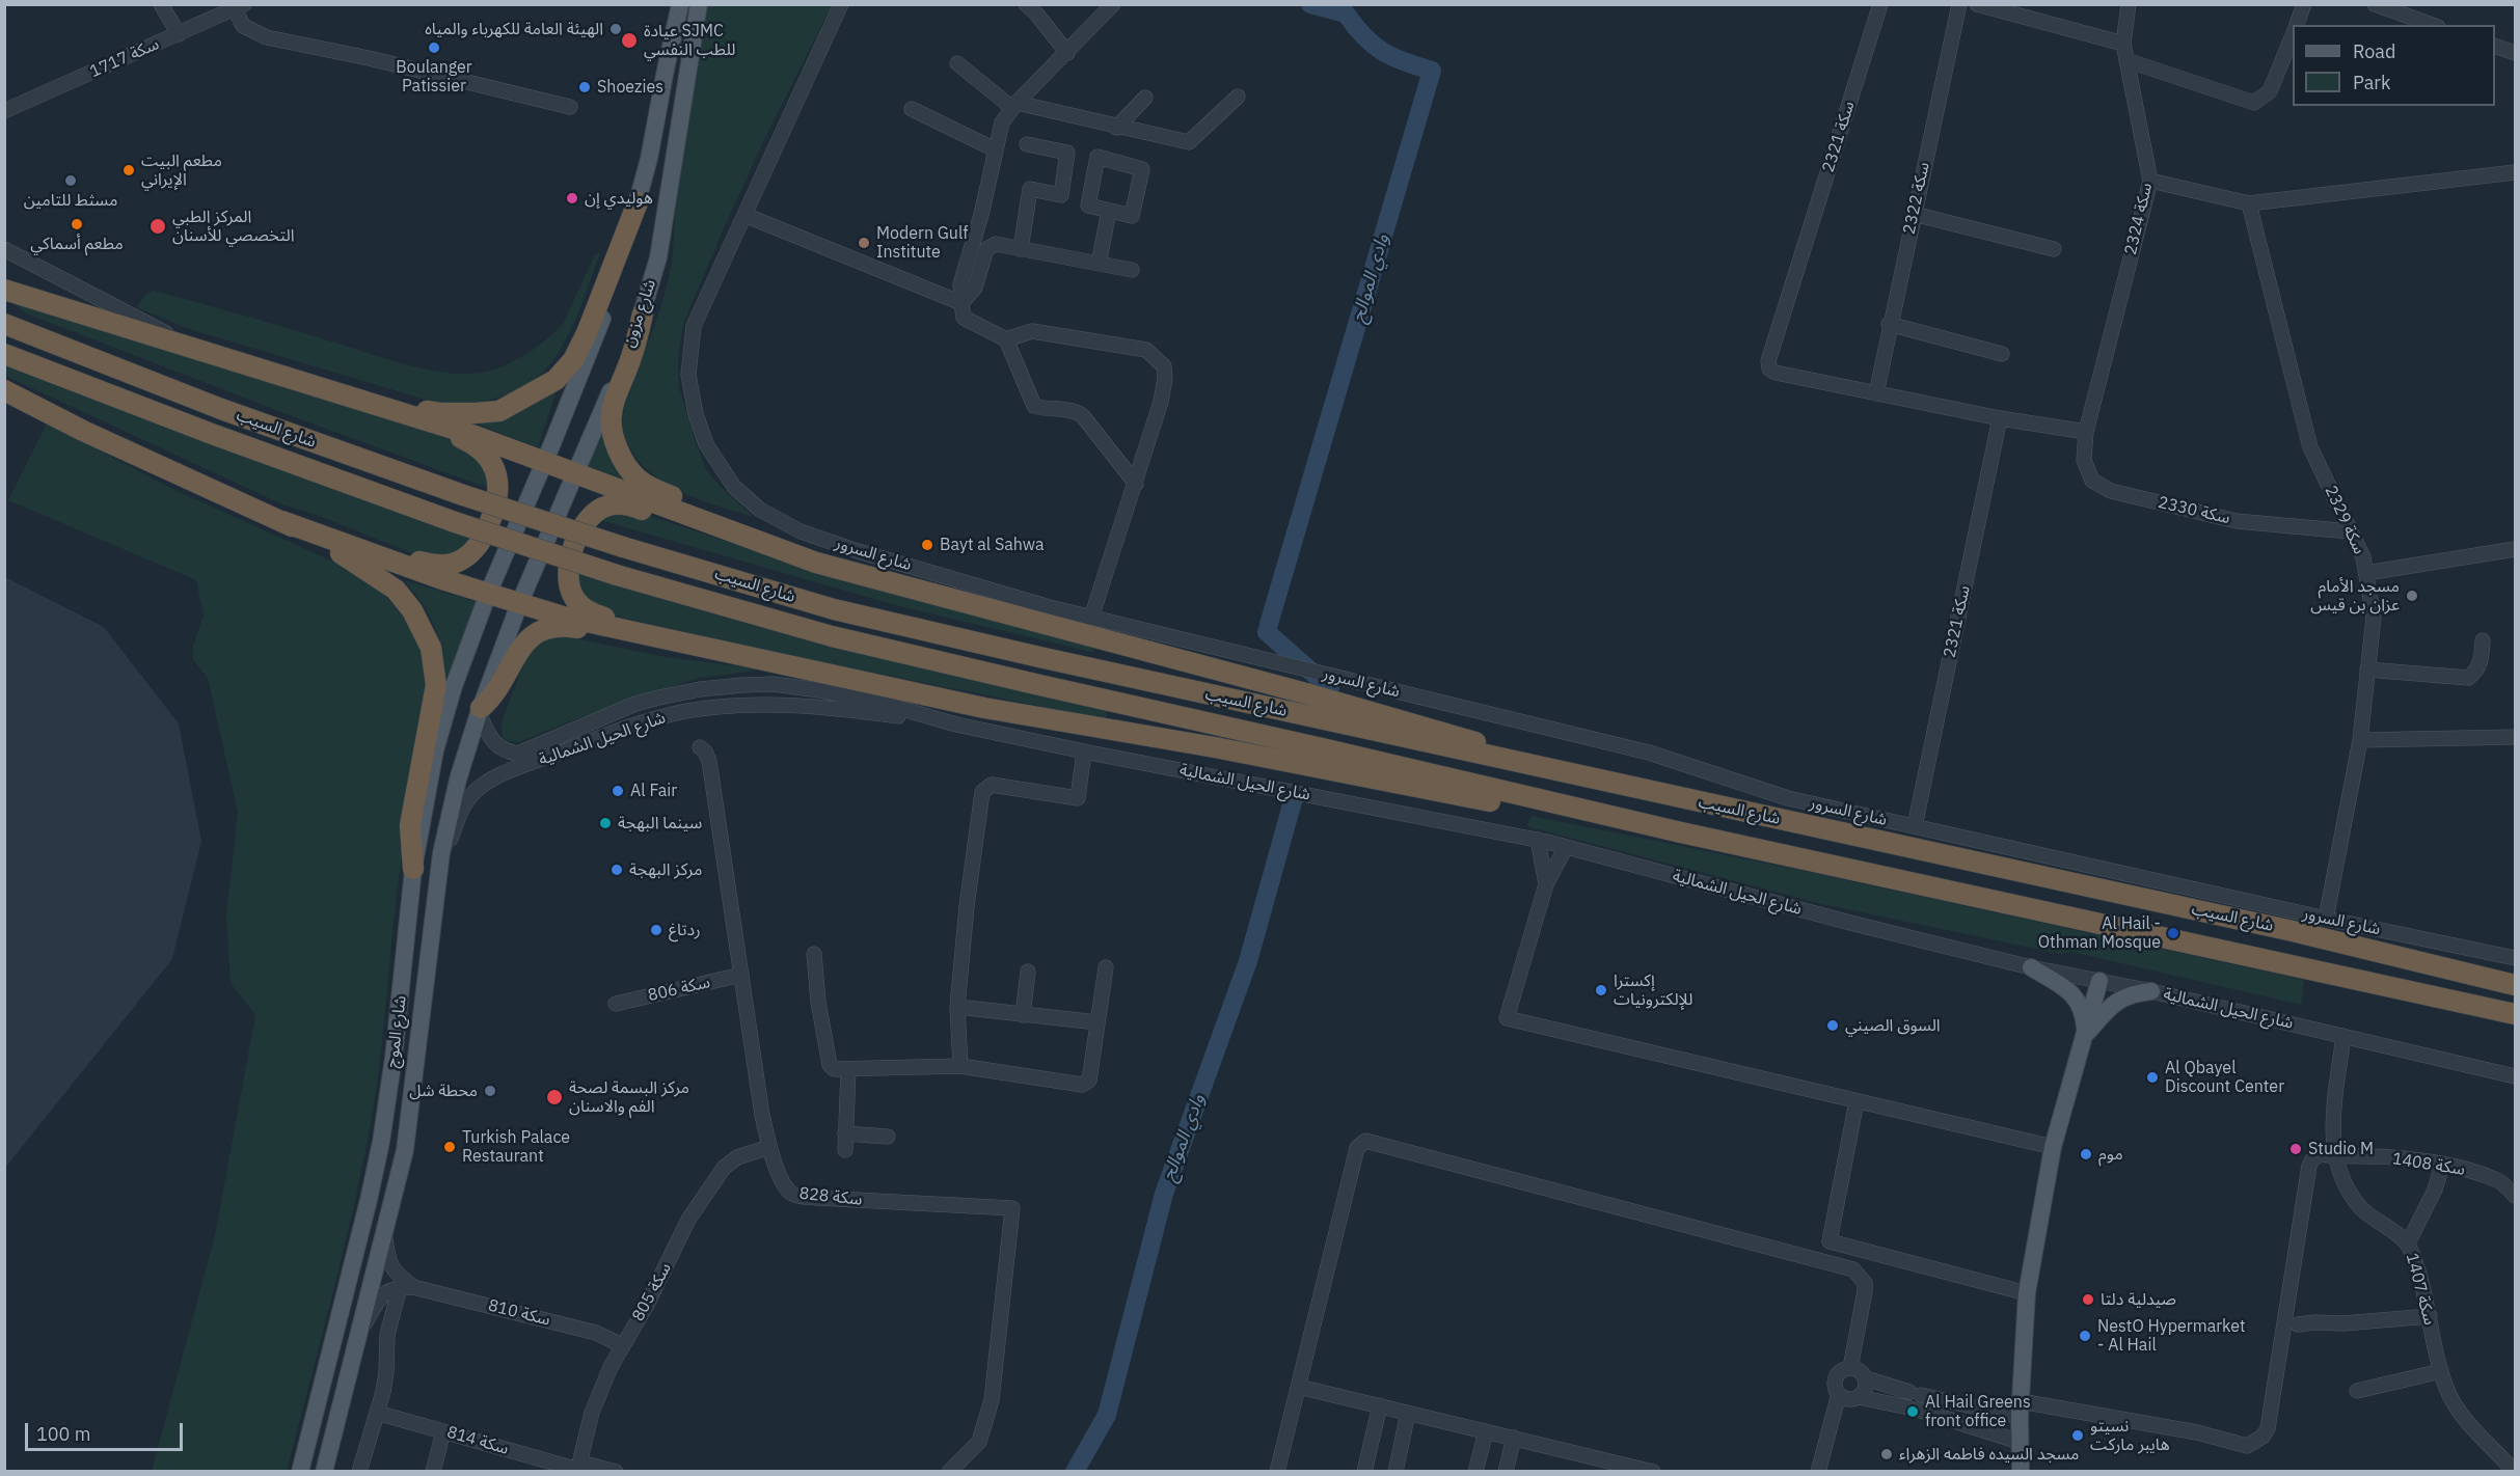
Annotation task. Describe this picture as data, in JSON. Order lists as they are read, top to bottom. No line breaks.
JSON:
{"streets":{"highway":["شارع السيب"],"main road":["شارع مزون","شارع الموج"],"street":["سكة 1717","سكة 2321","سكة 2322","سكة 2324","سكة 2330","سكة 2329","شارع السرور","شارع الحيل الشمالية","سكة 806","سكة 1408","سكة 828","سكة 1407","سكة 805","سكة 810","سكة 814"]},"crossings":[["سكة 2321","سكة 2322"],["سكة 2321","شارع السرور"],["سكة 2324","سكة 2330"],["شارع مزون","شارع الموج"],["سكة 2330","سكة 2329"],["سكة 2329","شارع السرور"],["شارع الحيل الشمالية","شارع الموج"],["شارع الحيل الشمالية","سكة 1407"],["سكة 806","سكة 828"],["شارع الموج","سكة 810"],["سكة 1408","سكة 1407"],["سكة 828","سكة 805"],["سكة 805","سكة 810"],["سكة 805","سكة 814"]],"water":["وادي الموالح"],"places":["الهيئة العامة للكهرباء والمياه","عيادة SJMC للطب النفسي","Boulanger Patissier","Shoezies","مطعم البيت الإيراني","مسثط للتامين","هوليدي إن","مطعم أسماكي","المركز الطبي التخصصي للأسنان","Modern Gulf Institute","Bayt al Sahwa","مسجد الأمام عزان بن قيس","Al Fair","سينما البهجة","مركز البهجة","ردتاغ","Al Hail - Othman Mosque","إكسترا للإلكترونيات","السوق الصيني","Al Qbayel Discount Center","محطة شل","مركز البسمة لصحة الفم والاسنان","Turkish Palace Restaurant","Studio M","موم","صيدلية دلتا","NestO Hypermarket - Al Hail","Al Hail Greens front office","نسيتو هايبر ماركت","مسجد السيده فاطمه الزهراء"],"legend":["Road","Park"],"scale_bar":"100 m"}
